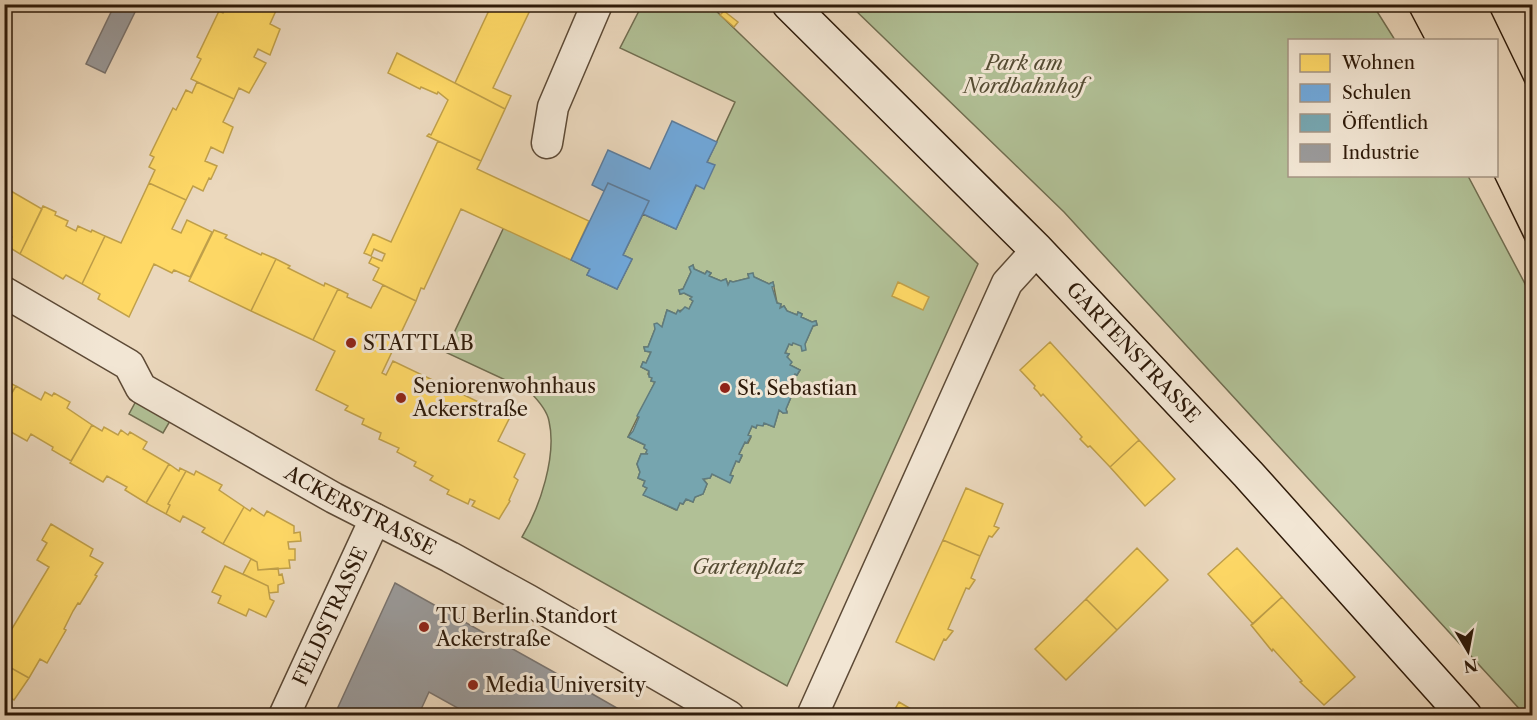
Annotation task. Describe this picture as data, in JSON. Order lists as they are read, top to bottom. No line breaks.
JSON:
{"streets":{"street":["GARTENSTRASSE","ACKERSTRASSE","FELDSTRASSE"]},"crossings":[["ACKERSTRASSE","FELDSTRASSE"]],"parks":["Park am Nordbahnhof","Gartenplatz"],"places":["STATTLAB","St. Sebastian","Seniorenwohnhaus Ackerstraße","TU Berlin Standort Ackerstraße","Media University"],"legend":["Wohnen","Schulen","Öffentlich","Industrie"],"north":"bottom"}
